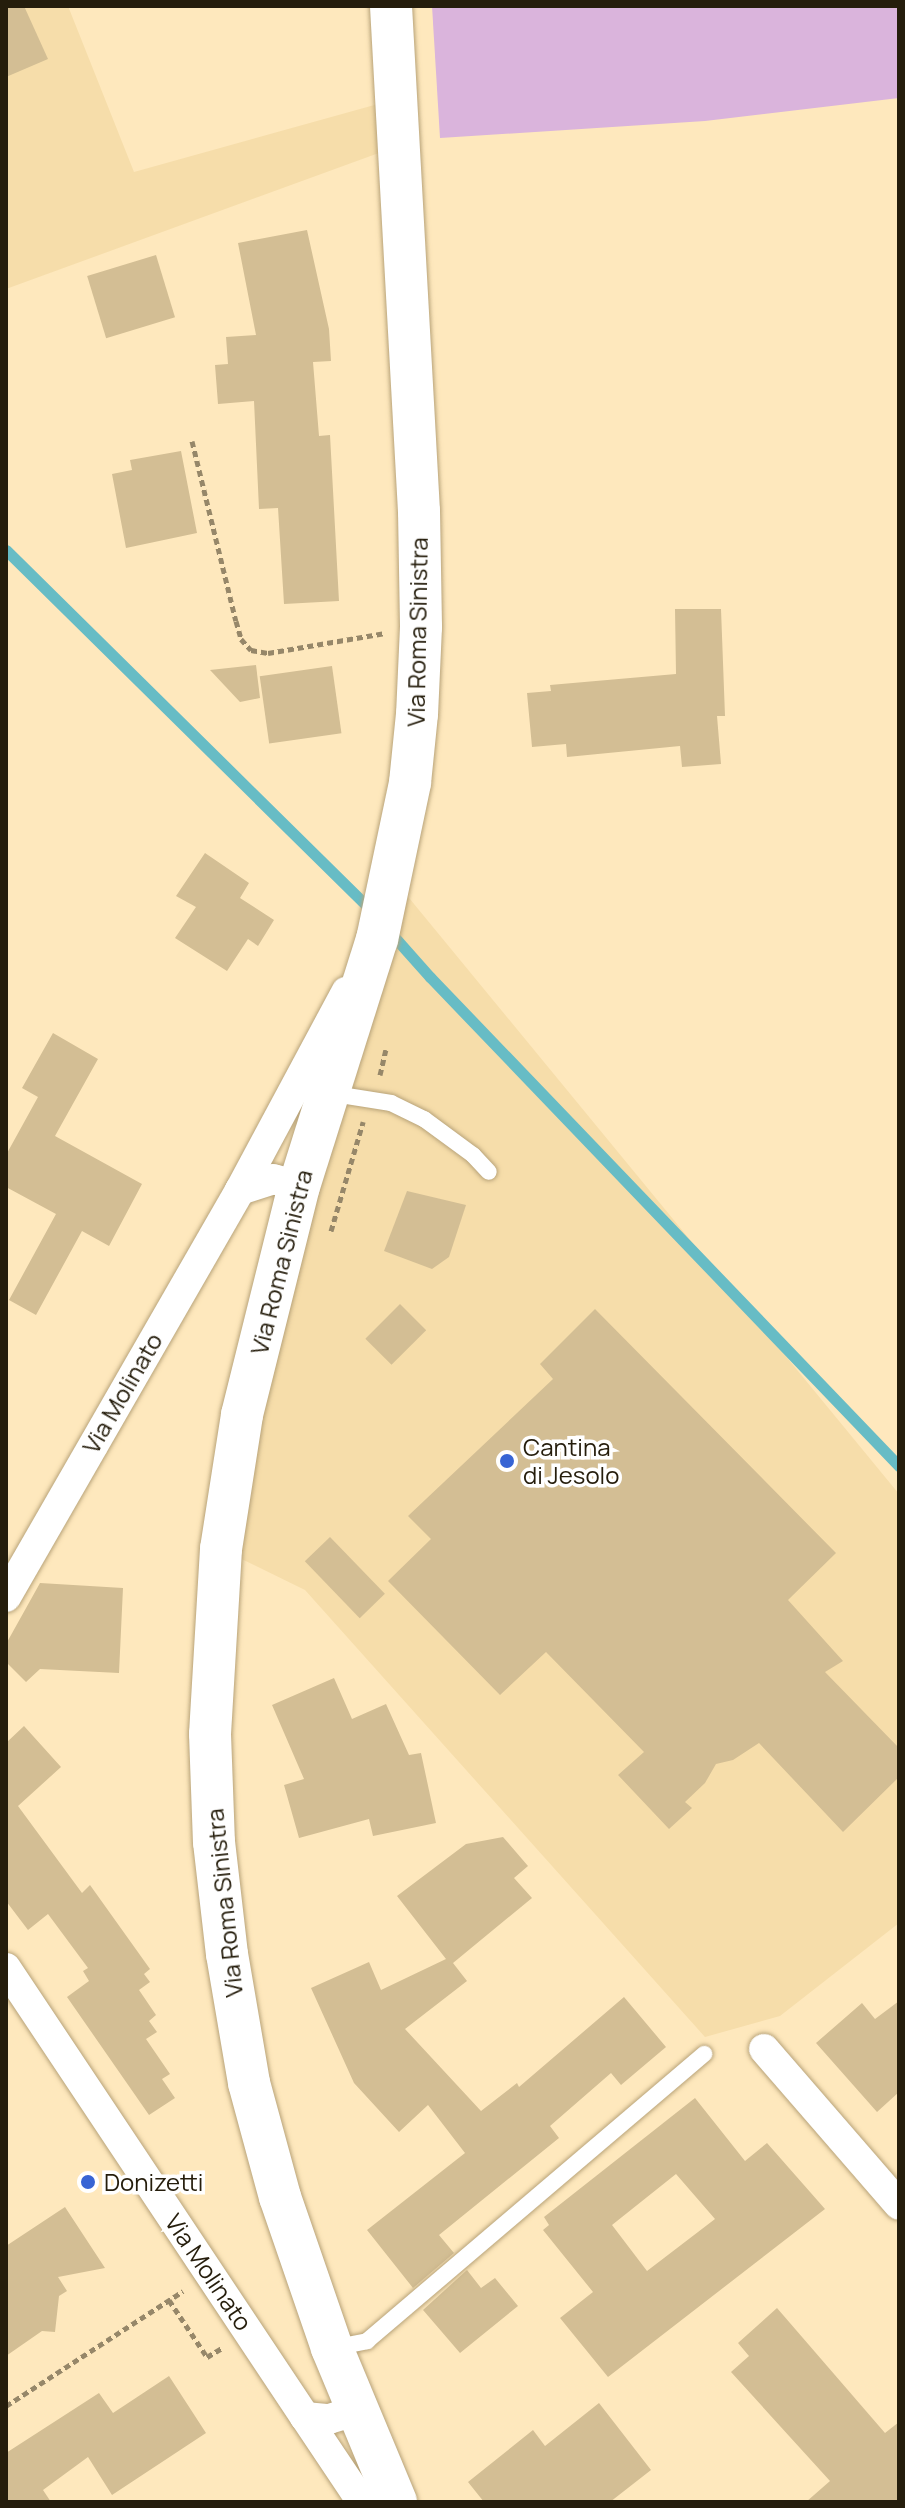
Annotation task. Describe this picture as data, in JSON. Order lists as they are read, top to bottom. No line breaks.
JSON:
{"streets":{"street":["Via Roma Sinistra","Via Molinato"]},"crossings":[["Via Roma Sinistra","Via Molinato"]],"places":["Cantina di Jesolo","Donizetti"]}
